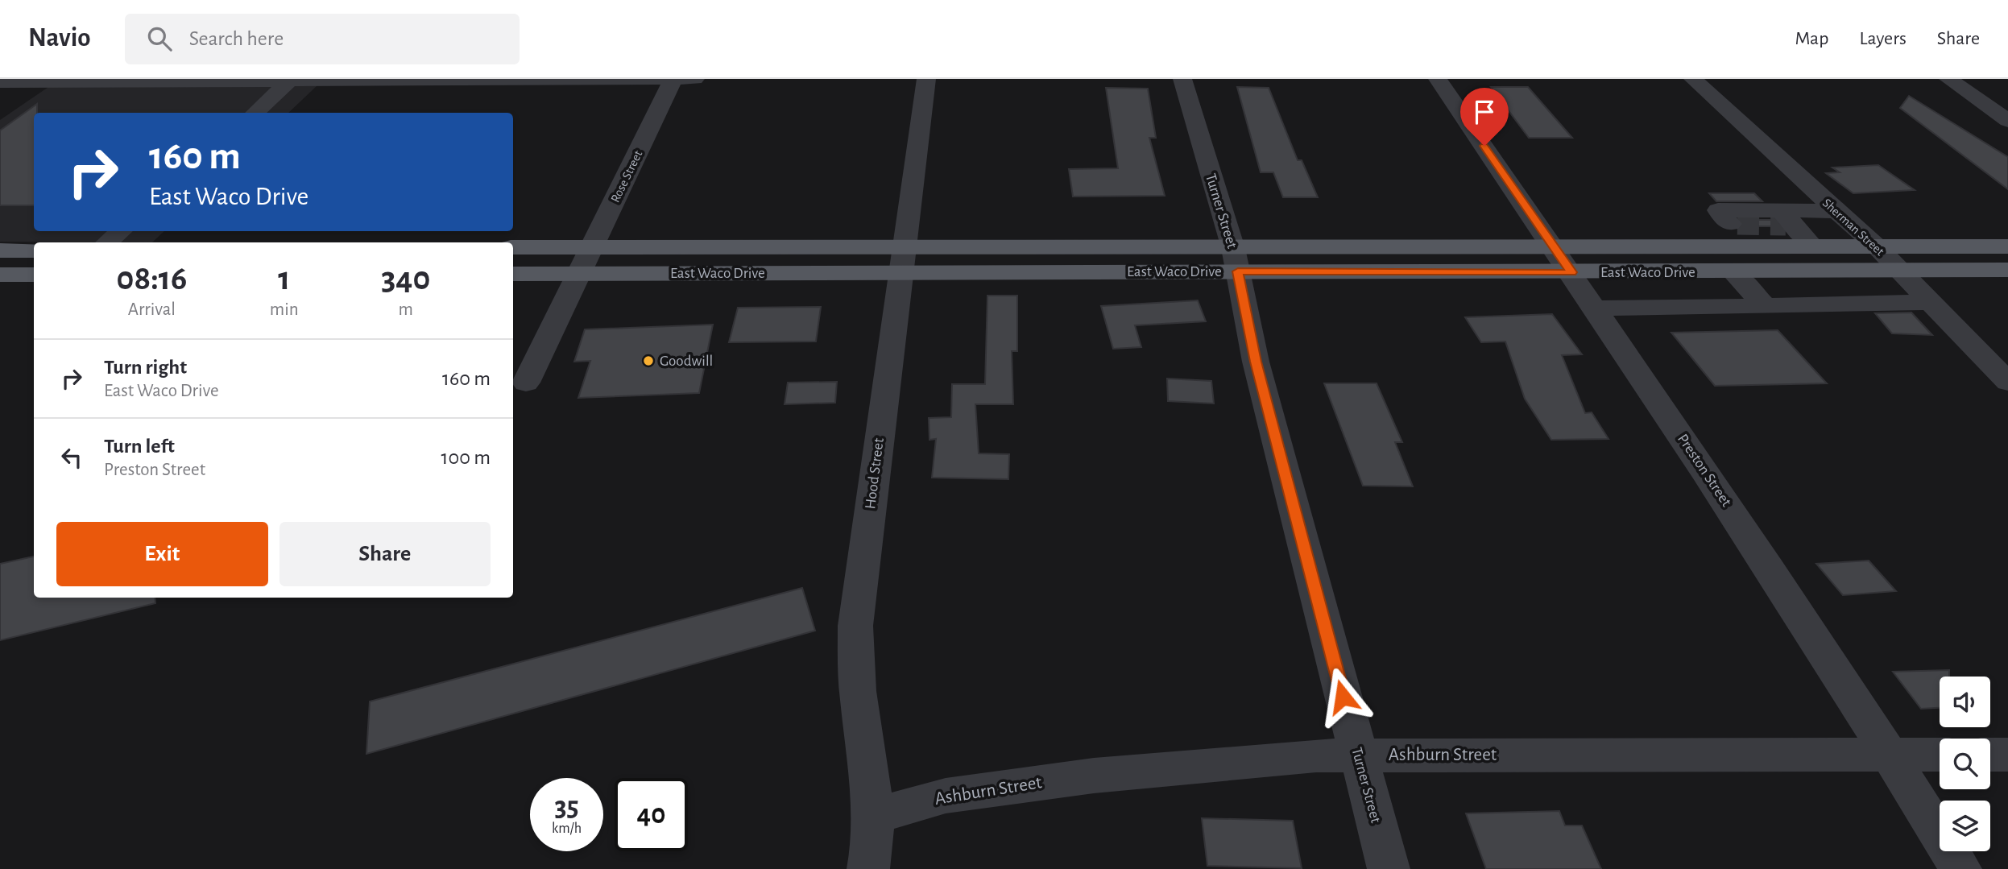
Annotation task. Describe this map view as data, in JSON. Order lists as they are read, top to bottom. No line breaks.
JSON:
{"streets":{"main road":["East Waco Drive"],"street":["Rose Street","Turner Street","Sherman Street","Preston Street","Hood Street","Ashburn Street"]},"crossings":[["Rose Street","East Waco Drive"],["Turner Street","East Waco Drive"],["Turner Street","Ashburn Street"],["Sherman Street","East Waco Drive"],["East Waco Drive","Preston Street"],["East Waco Drive","Hood Street"],["Preston Street","Ashburn Street"],["Hood Street","Ashburn Street"]],"places":["Goodwill"],"page":{"header":"Navio","search":"Search here","nav":["Map","Layers","Share"],"turn":["160 m","East Waco Drive"],"eta":["08:16","Arrival","1","min","340","m"],"list":[{"name":"Turn right","note":"East Waco Drive","value":"160 m"},{"name":"Turn left","note":"Preston Street","value":"100 m"}],"buttons":["Exit","Share"],"speed":"35 km/h","limit":"40"}}
